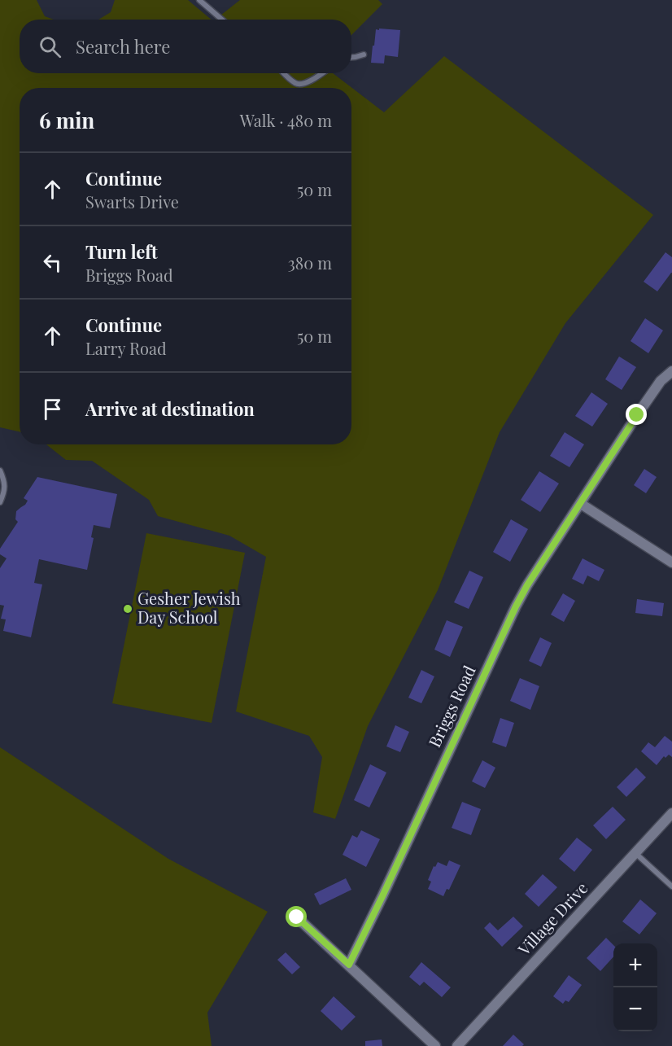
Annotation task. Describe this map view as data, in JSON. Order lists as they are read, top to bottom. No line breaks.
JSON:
{"streets":{"street":["Briggs Road","Village Drive"]},"places":["Gesher Jewish Day School"],"page":{"search":"Search here","heading":["6 min","Walk · 480 m"],"list":[["Continue","Swarts Drive","50 m"],["Turn left","Briggs Road","380 m"],["Continue","Larry Road","50 m"],"Arrive at destination"],"map_buttons":["+","−"]}}
